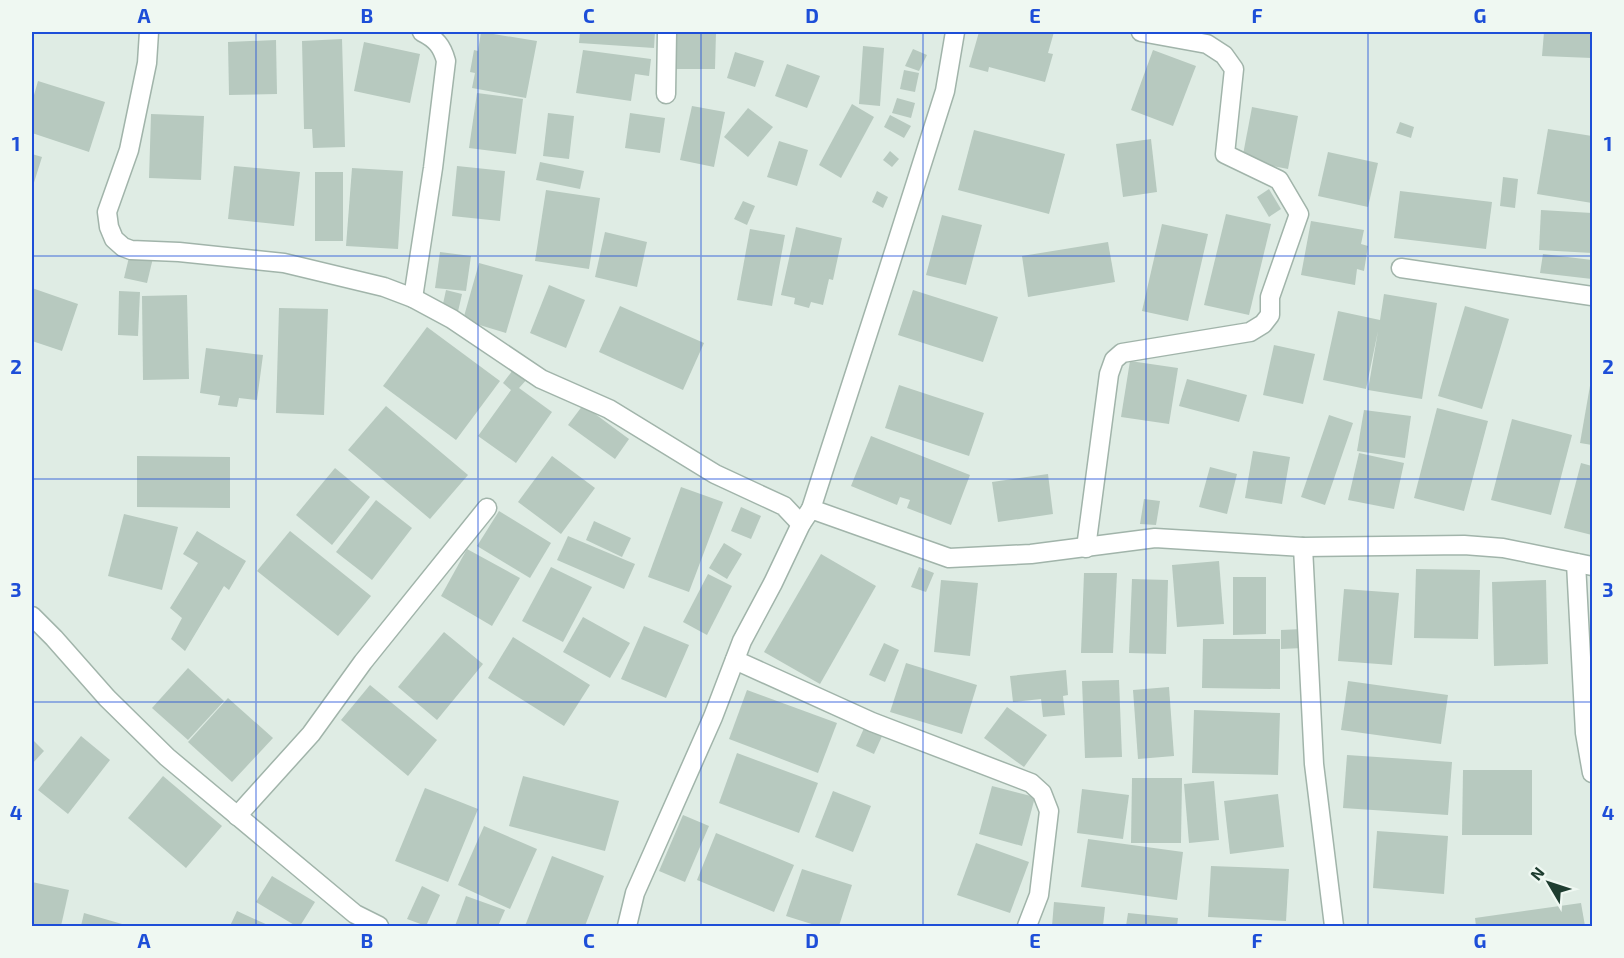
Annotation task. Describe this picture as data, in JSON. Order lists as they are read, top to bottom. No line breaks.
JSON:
{"north":"top left","grid":{"columns":["A","B","C","D","E","F","G"],"rows":["1","2","3","4"]}}
